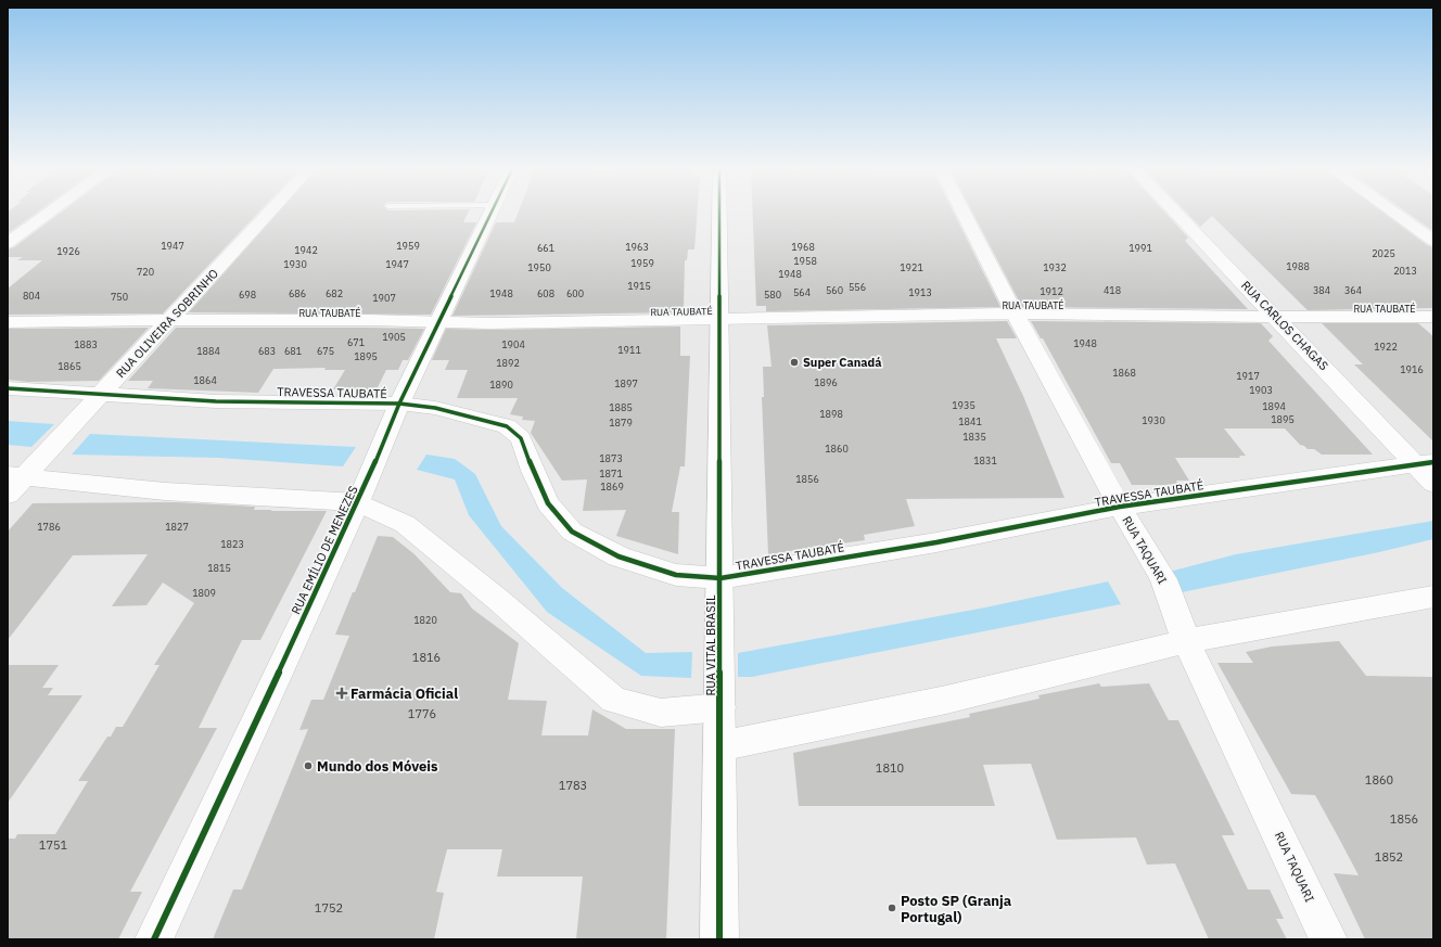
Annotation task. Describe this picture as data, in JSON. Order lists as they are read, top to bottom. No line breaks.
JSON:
{"streets":{"street":["RUA TAUBATÉ","RUA OLIVEIRA SOBRINHO","RUA CARLOS CHAGAS","TRAVESSA TAUBATÉ","RUA EMÍLIO DE MENEZES","RUA TAQUARI","RUA VITAL BRASIL"]},"crossings":[["RUA TAUBATÉ","RUA OLIVEIRA SOBRINHO"],["RUA TAUBATÉ","RUA CARLOS CHAGAS"],["RUA TAUBATÉ","RUA EMÍLIO DE MENEZES"],["RUA TAUBATÉ","RUA TAQUARI"],["RUA TAUBATÉ","RUA VITAL BRASIL"],["RUA OLIVEIRA SOBRINHO","TRAVESSA TAUBATÉ"],["RUA CARLOS CHAGAS","TRAVESSA TAUBATÉ"],["TRAVESSA TAUBATÉ","RUA EMÍLIO DE MENEZES"],["TRAVESSA TAUBATÉ","RUA TAQUARI"],["TRAVESSA TAUBATÉ","RUA VITAL BRASIL"]],"places":{"other":["Super Canadá","Mundo dos Móveis","Posto SP (Granja Portugal)"],"health":["Farmácia Oficial"]},"house_numbers":["1947","1959","1963","1968","661","1991","1942","1926","2025","1958","1959","1930","1947","1988","1950","1921","1932","2013","720","1948","1915","556","560","418","384","364","1912","564","1913","686","682","1948","608","600","698","580","804","750","1907","1905","671","1948","1883","1904","1922","1911","1884","683","681","675","1895","1892","1865","1916","1868","1917","1864","1896","1897","1890","1903","1935","1894","1885","1898","1895","1930","1841","1879","1835","1860","1873","1831","1871","1856","1869","1786","1827","1823","1815","1809","1820","1816","1776","1810","1860","1783","1856","1751","1852","1752"]}
